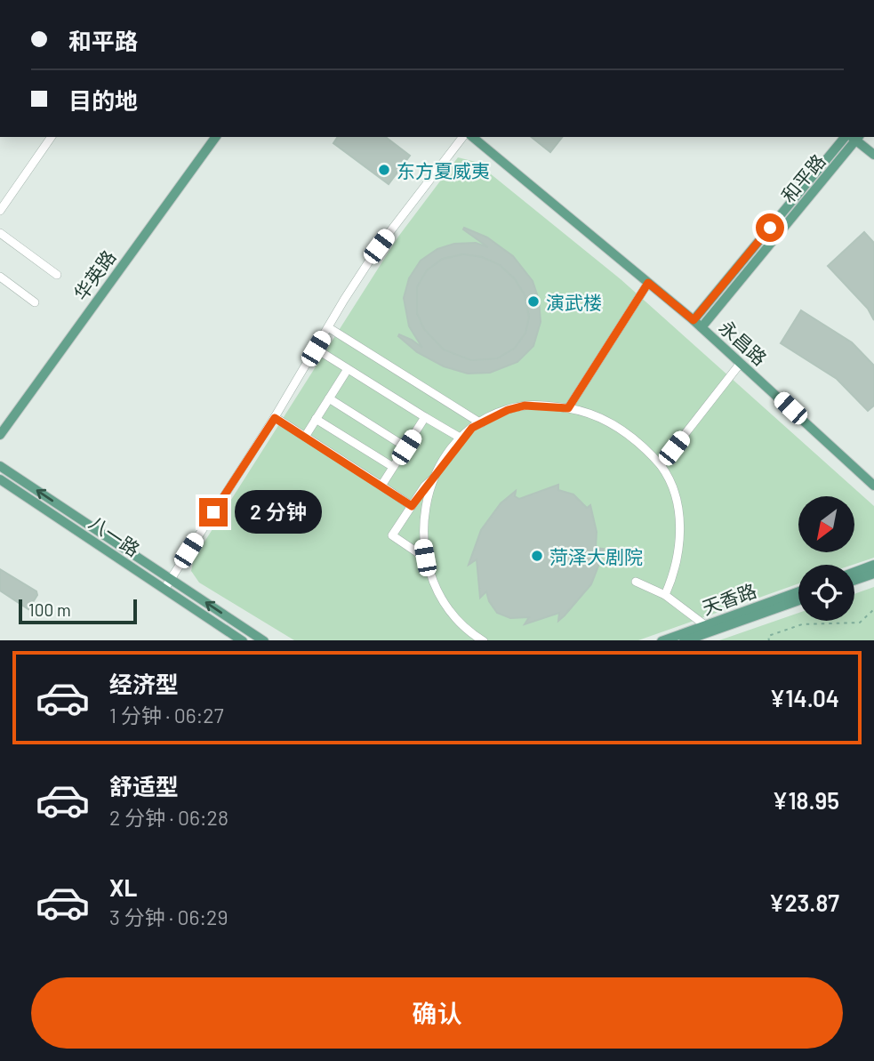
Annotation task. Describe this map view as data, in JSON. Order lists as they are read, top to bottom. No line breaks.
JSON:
{"streets":{"main road":["和平路","华英路","永昌路","八一路","天香路"]},"crossings":[["和平路","永昌路"]],"places":["东方夏威夷","演武楼","菏泽大剧院"],"scale_bar":"100 m","north":"bottom left","page":{"banner":["和平路","目的地"],"bubble":"2 分钟","scale":"100 m","list":[{"name":"经济型","note":"1 分钟 · 06:27","value":"¥14.04"},{"name":"舒适型","note":"2 分钟 · 06:28","value":"¥18.95"},{"name":"XL","note":"3 分钟 · 06:29","value":"¥23.87"}],"buttons":"确认"}}
